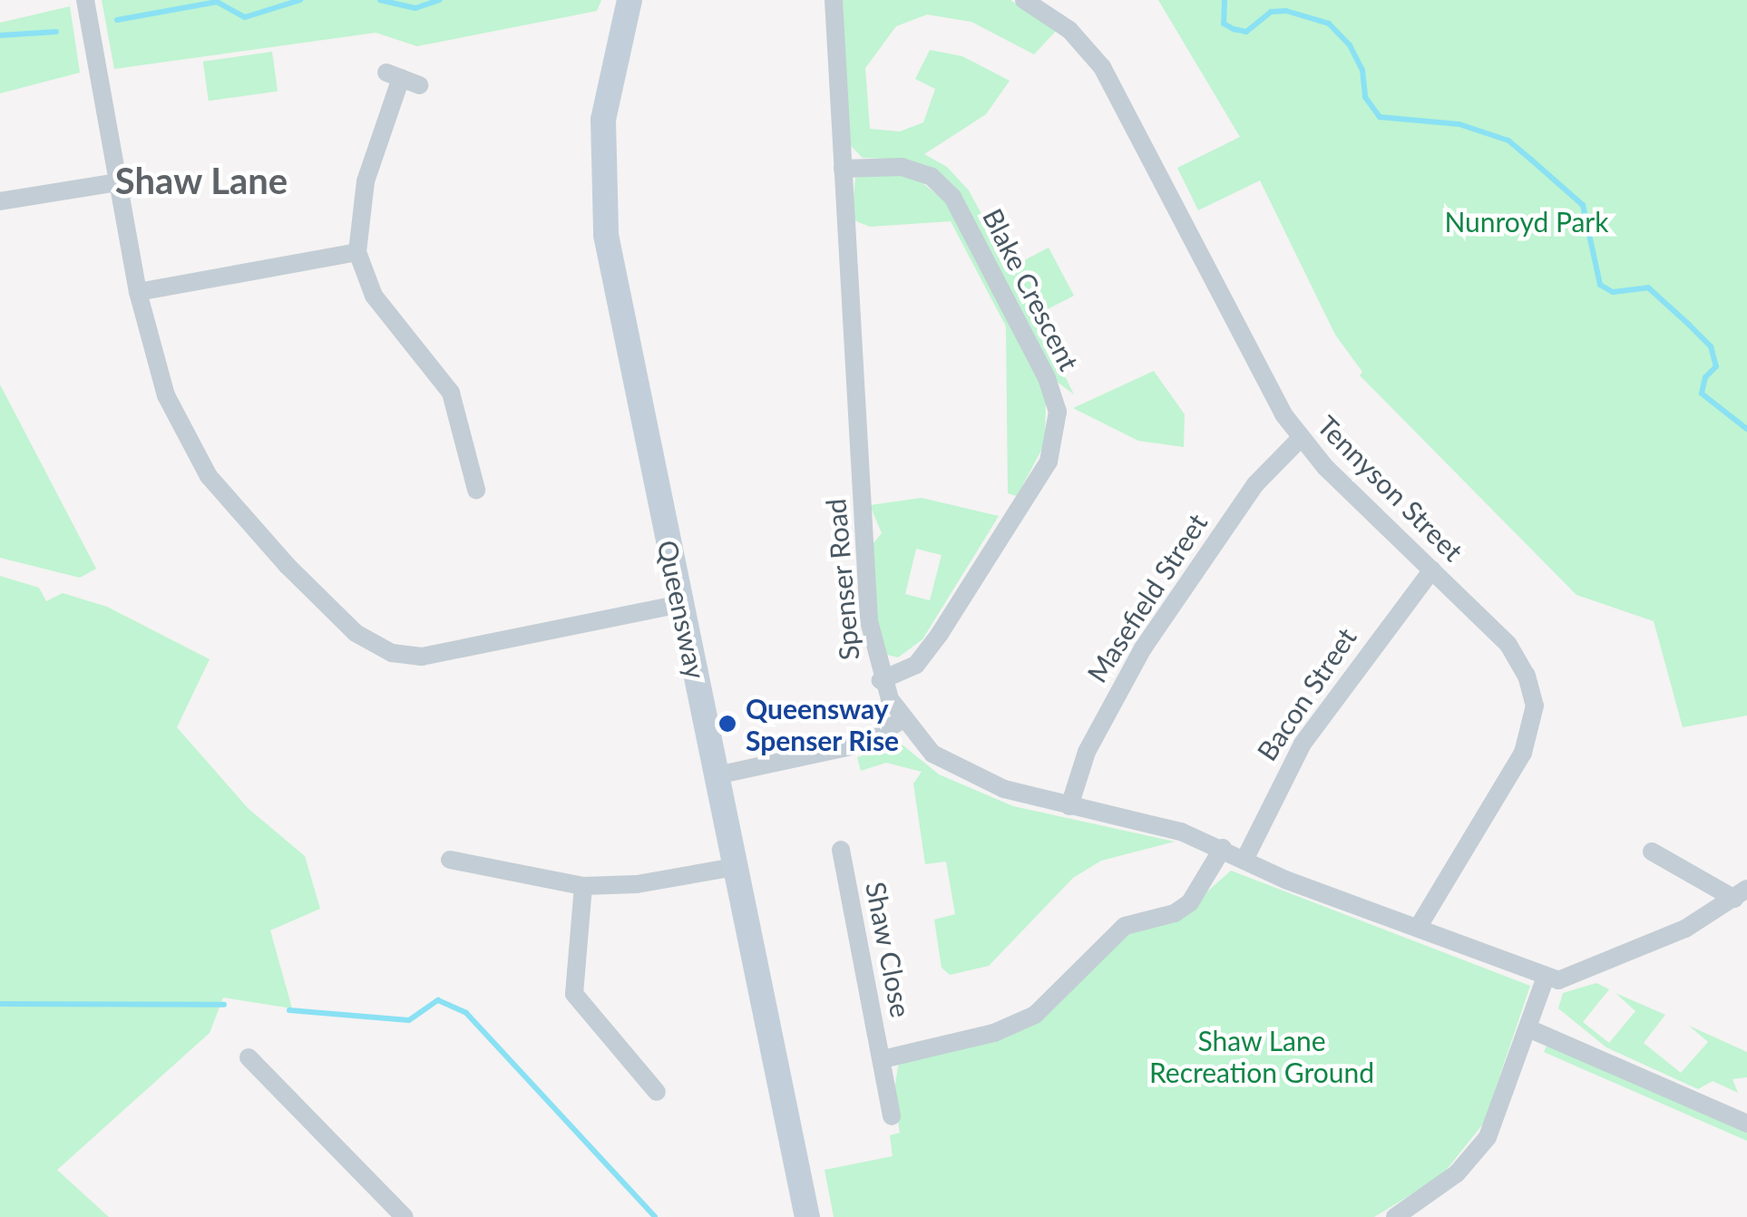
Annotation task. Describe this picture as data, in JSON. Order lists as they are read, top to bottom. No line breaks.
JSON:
{"streets":{"street":["Blake Crescent","Tennyson Street","Spenser Road","Masefield Street","Queensway","Bacon Street","Shaw Close"]},"crossings":[["Blake Crescent","Spenser Road"],["Tennyson Street","Spenser Road"],["Tennyson Street","Masefield Street"],["Tennyson Street","Bacon Street"],["Spenser Road","Masefield Street"],["Spenser Road","Bacon Street"],["Spenser Road","Shaw Close"]],"districts":["Shaw Lane"],"parks":["Nunroyd Park","Shaw Lane Recreation Ground"],"places":["Queensway Spenser Rise"]}
